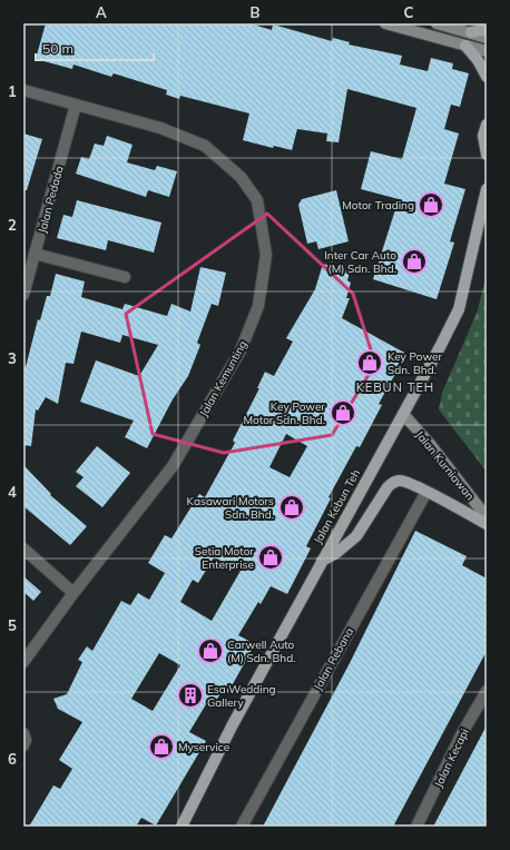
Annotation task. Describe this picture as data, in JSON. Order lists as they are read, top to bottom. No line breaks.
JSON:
{"streets":{"main road":["Jalan Kebun Teh"],"street":["Jalan Pedada","Jalan Kemunting","Jalan Kurniawan","Jalan Rebana","Jalan Kecapi"]},"crossings":[["Jalan Pedada","Jalan Kemunting"],["Jalan Kurniawan","Jalan Kebun Teh"]],"districts":["KEBUN TEH"],"places":{"shop":["Motor Trading","Inter Car Auto (M) Sdn. Bhd.","Key Power Sdn. Bhd.","Key Power Motor Sdn. Bhd.","Kasawari Motors Sdn. Bhd.","Setia Motor Enterprise","Carwell Auto (M) Sdn. Bhd.","Myservice"],"building":["Esa Wedding Gallery"]},"scale_bar":"50 m","grid":{"columns":["A","B","C"],"rows":["1","2","3","4","5","6"]}}
